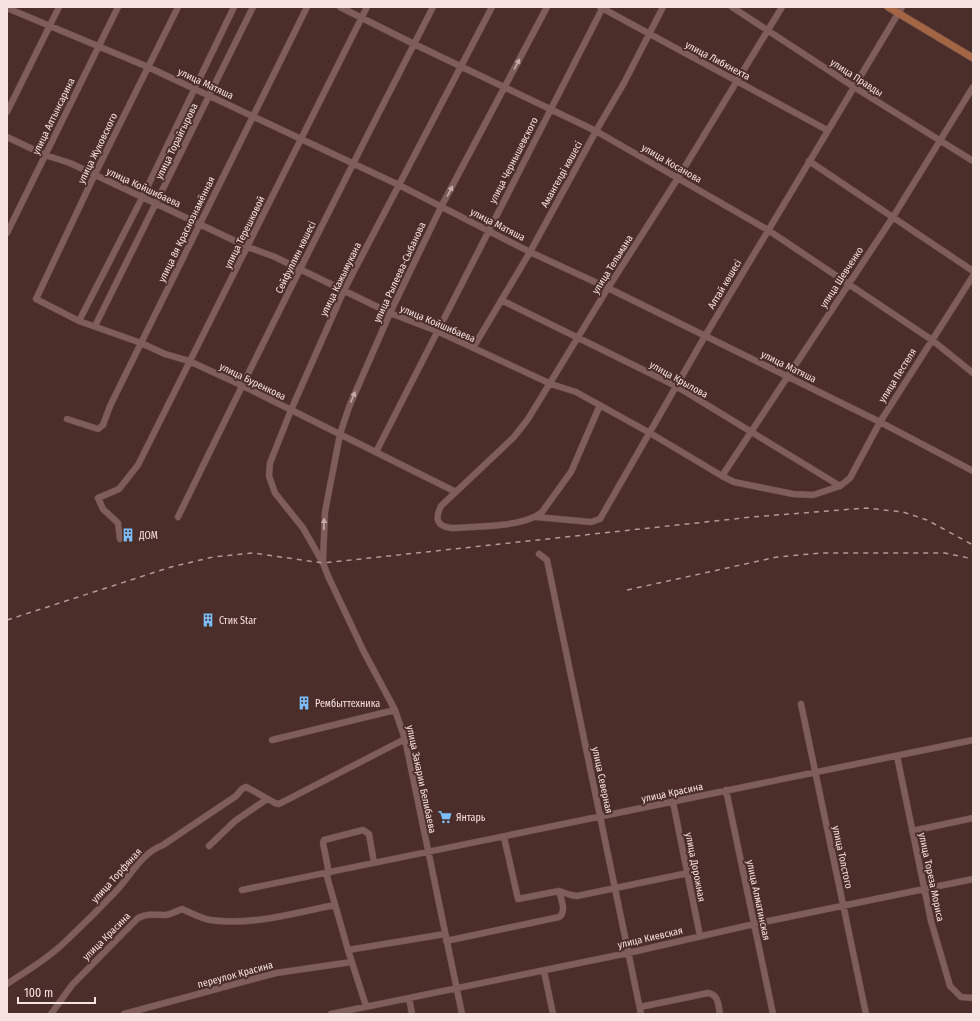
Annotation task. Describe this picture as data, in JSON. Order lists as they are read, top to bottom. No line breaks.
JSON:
{"streets":{"street":["улица Либкнехта","улица Правды","улица Матяша","улица Алтынсарина","улица Торайгырова","улица Жуковского","улица Чернышевского","улица Косанова","Амангелді көшесі","улица Койшибаева","улица 8я Краснознамённая","улица Терешковой","Сейфуллин көшесі","улица Тельмана","улица Рылеева-Сыбанова","улица Шевченко","улица Кажымукана","Алтай көшесі","улица Пестеля","улица Крылова","улица Буренкова","улица Закарии Белибаева","улица Северная","улица Красина","улица Толстого","улица Дорожная","улица Торфяная","улица Тореза Мориса","улица Алматинская","улица Киевская","переулок Красина"]},"crossings":[["улица Либкнехта","улица Чернышевского"],["улица Либкнехта","Амангелді көшесі"],["улица Либкнехта","улица Тельмана"],["улица Либкнехта","Алтай көшесі"],["улица Правды","улица Тельмана"],["улица Правды","улица Шевченко"],["улица Правды","Алтай көшесі"],["улица Матяша","улица Алтынсарина"],["улица Матяша","улица Торайгырова"],["улица Матяша","улица Жуковского"],["улица Матяша","улица Чернышевского"],["улица Матяша","Амангелді көшесі"],["улица Матяша","улица 8я Краснознамённая"],["улица Матяша","улица Терешковой"],["улица Матяша","Сейфуллин көшесі"],["улица Матяша","улица Тельмана"],["улица Матяша","улица Рылеева-Сыбанова"],["улица Матяша","улица Шевченко"],["улица Матяша","улица Кажымукана"],["улица Матяша","Алтай көшесі"],["улица Матяша","улица Пестеля"],["улица Алтынсарина","улица Койшибаева"],["улица Торайгырова","улица Койшибаева"],["улица Торайгырова","улица Буренкова"],["улица Жуковского","улица Койшибаева"],["улица Жуковского","улица Буренкова"],["улица Чернышевского","улица Косанова"],["улица Чернышевского","улица Койшибаева"],["улица Чернышевского","улица Буренкова"],["улица Косанова","Амангелді көшесі"],["улица Косанова","улица Терешковой"],["улица Косанова","Сейфуллин көшесі"],["улица Косанова","улица Тельмана"],["улица Косанова","улица Рылеева-Сыбанова"],["улица Косанова","улица Шевченко"],["улица Косанова","улица Кажымукана"],["улица Косанова","Алтай көшесі"],["улица Косанова","улица Пестеля"],["Амангелді көшесі","улица Койшибаева"],["Амангелді көшесі","улица Крылова"],["улица Койшибаева","улица 8я Краснознамённая"],["улица Койшибаева","улица Терешковой"],["улица Койшибаева","Сейфуллин көшесі"],["улица Койшибаева","улица Тельмана"],["улица Койшибаева","улица Рылеева-Сыбанова"],["улица Койшибаева","улица Шевченко"],["улица Койшибаева","улица Кажымукана"],["улица Койшибаева","Алтай көшесі"],["улица Койшибаева","улица Пестеля"],["улица Койшибаева","улица Крылова"],["улица 8я Краснознамённая","улица Буренкова"],["улица Терешковой","улица Буренкова"],["Сейфуллин көшесі","улица Буренкова"],["улица Тельмана","Алтай көшесі"],["улица Тельмана","улица Крылова"],["улица Тельмана","улица Буренкова"],["улица Рылеева-Сыбанова","улица Кажымукана"],["улица Рылеева-Сыбанова","улица Буренкова"],["улица Рылеева-Сыбанова","улица Закарии Белибаева"],["улица Шевченко","улица Крылова"],["улица Кажымукана","улица Буренкова"],["улица Кажымукана","улица Закарии Белибаева"],["Алтай көшесі","улица Крылова"],["улица Пестеля","улица Крылова"],["улица Закарии Белибаева","улица Красина"],["улица Закарии Белибаева","улица Торфяная"],["улица Закарии Белибаева","улица Киевская"],["улица Северная","улица Красина"],["улица Северная","улица Киевская"],["улица Красина","улица Толстого"],["улица Красина","улица Дорожная"],["улица Красина","улица Тореза Мориса"],["улица Красина","улица Алматинская"],["улица Толстого","улица Киевская"],["улица Дорожная","улица Киевская"],["улица Тореза Мориса","улица Киевская"],["улица Алматинская","улица Киевская"]],"one_way":["улица Рылеева-Сыбанова"],"places":{"building":["ДОМ","Стик Star","Рембыттехника"],"supermarket":["Янтарь"]},"scale_bar":"100 m"}
